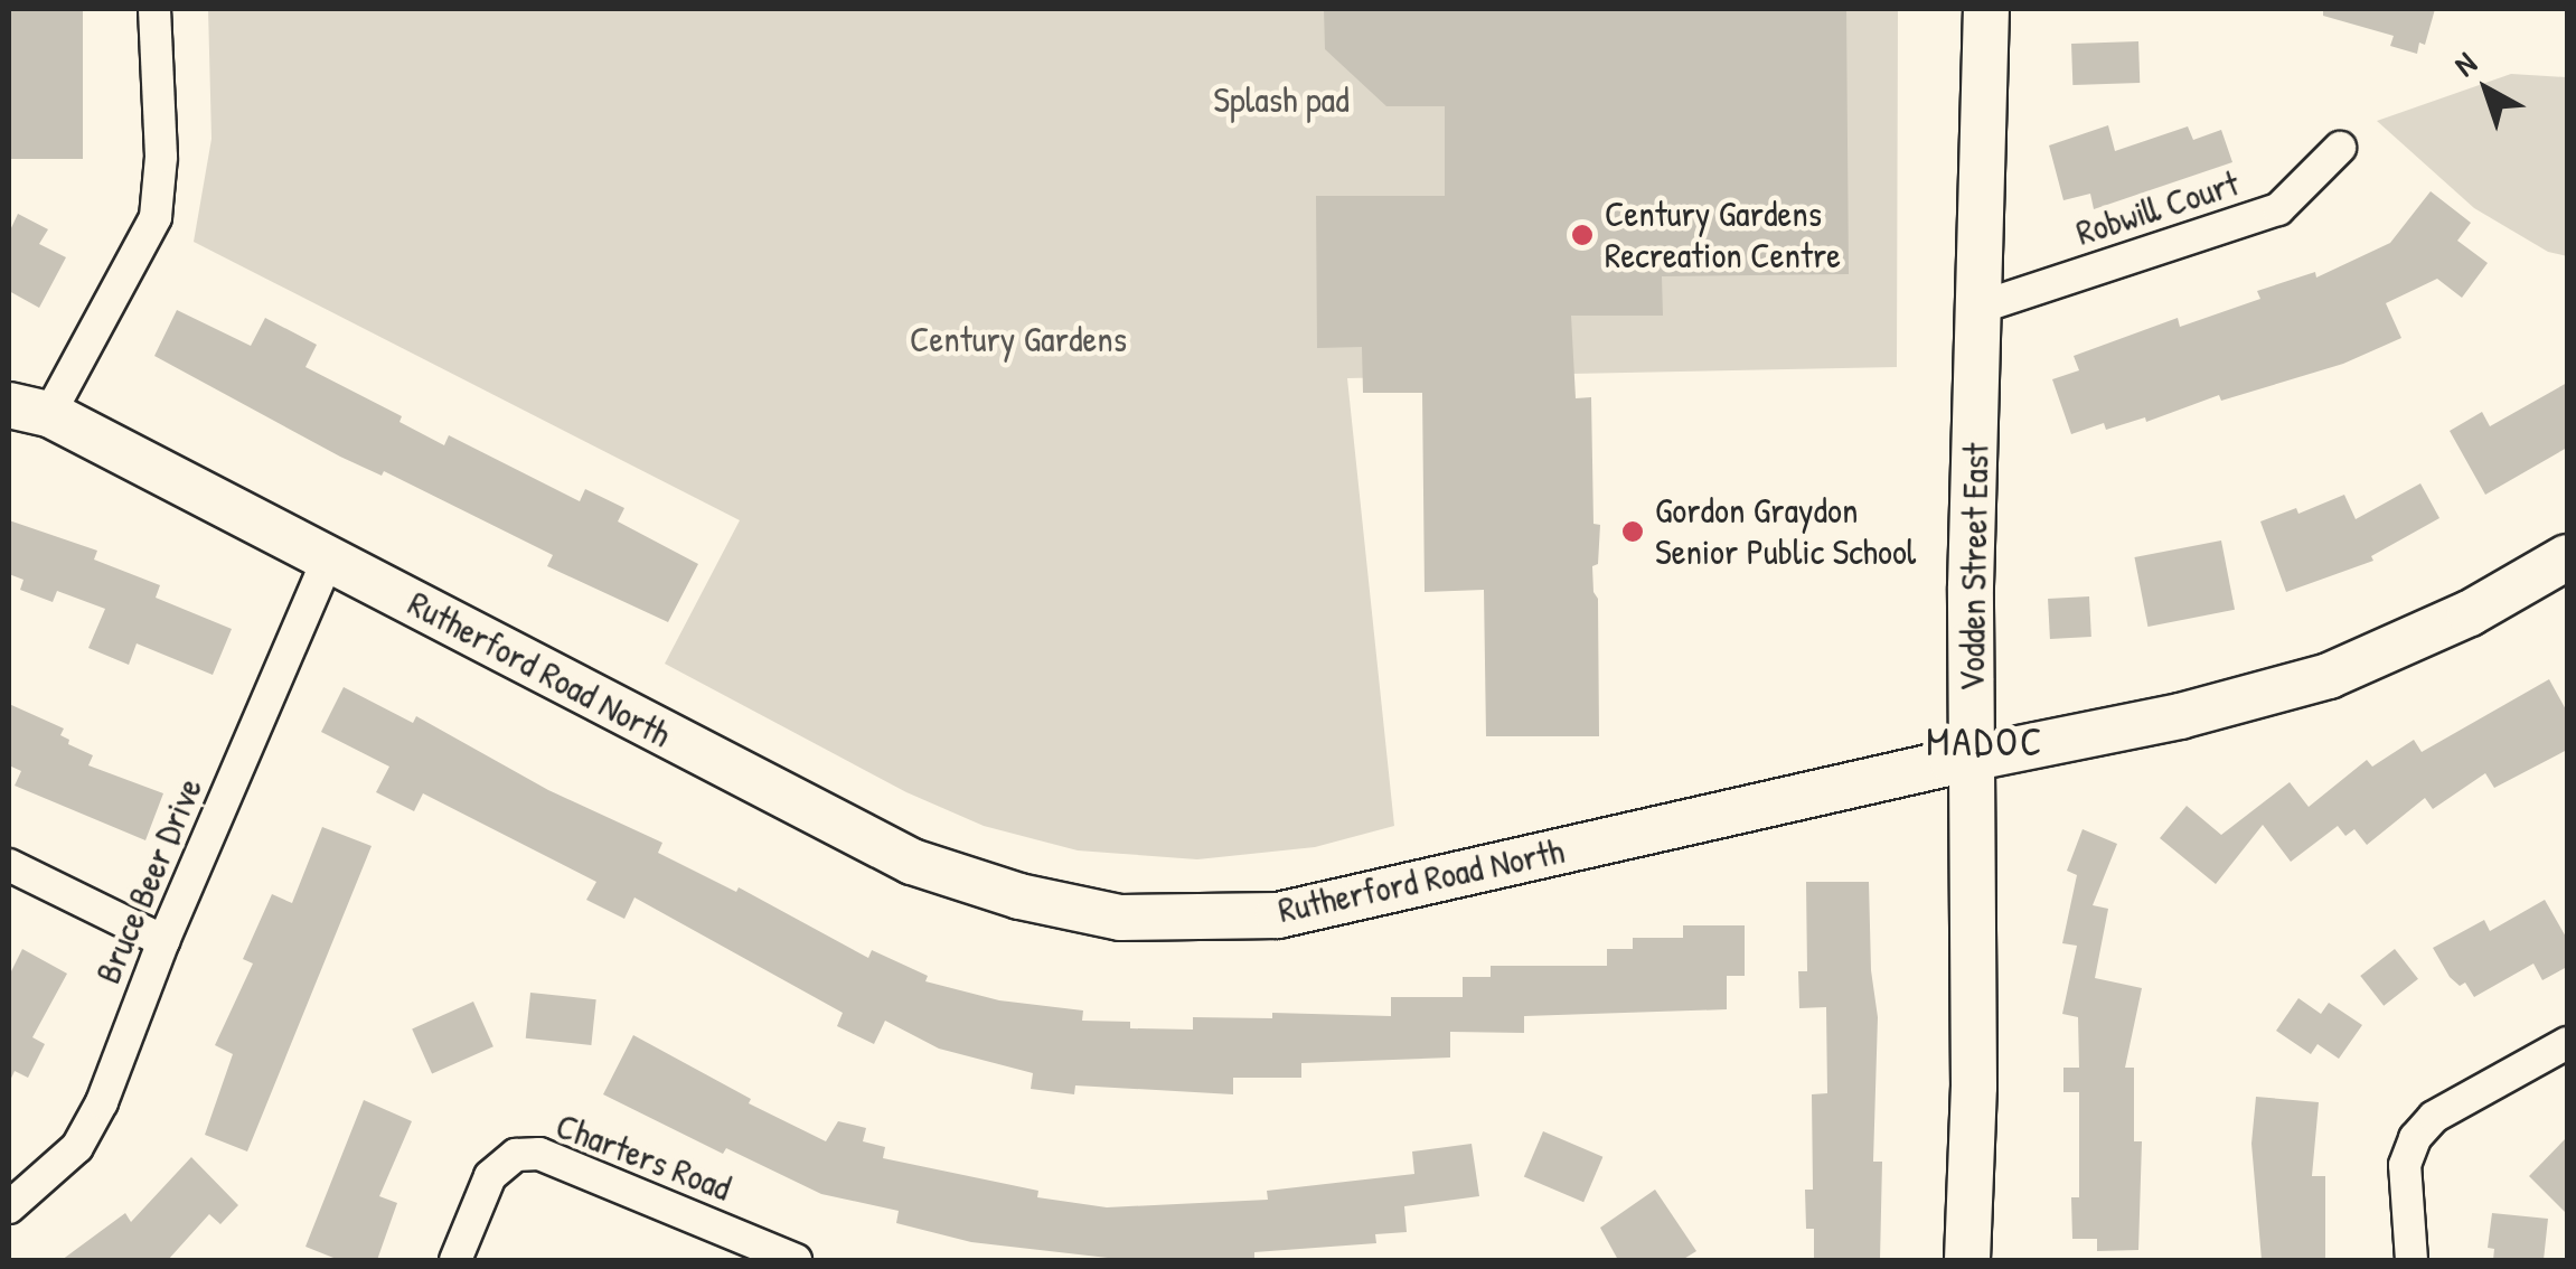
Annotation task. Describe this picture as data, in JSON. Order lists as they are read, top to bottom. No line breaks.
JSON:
{"streets":{"street":["Robwill Court","Vodden Street East","Rutherford Road North","Bruce Beer Drive","Charters Road"]},"crossings":[["Robwill Court","Vodden Street East"],["Vodden Street East","Rutherford Road North"],["Rutherford Road North","Bruce Beer Drive"]],"districts":["MADOC"],"parks":["Splash pad","Century Gardens"],"places":["Century Gardens Recreation Centre","Gordon Graydon Senior Public School"],"north":"top left"}
